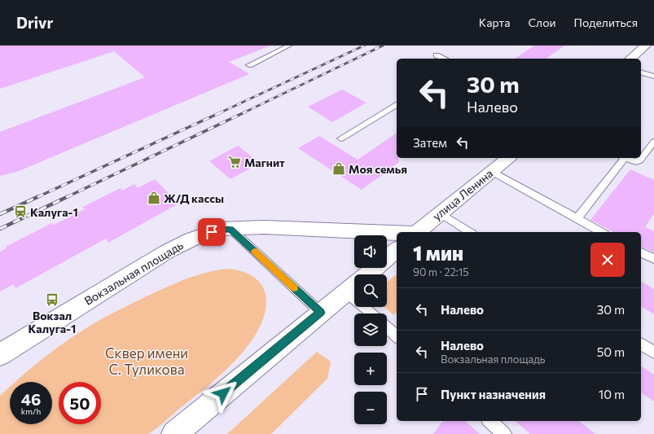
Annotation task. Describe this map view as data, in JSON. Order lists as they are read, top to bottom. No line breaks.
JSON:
{"streets":{"main road":["улица Ленина","Вокзальная площадь"]},"parks":["Сквер имени С. Туликова"],"places":{"supermarket":["Магнит"],"shop":["Моя семья","Ж/Д кассы"],"station":["Калуга-1"],"bus stop":["Вокзал Калуга-1"]},"page":{"header":"Drivr","nav":["Карта","Слои","Поделиться"],"turn":["30 m","Налево"],"then":"Затем","heading":["1 мин","90 m · 22:15"],"map_buttons":["+","−"],"list":[{"name":"Налево","value":"30 m"},{"name":"Налево","note":"Вокзальная площадь","value":"50 m"},{"name":"Пункт назначения","value":"10 m"}],"speed":"46 km/h","limit":"50"}}
